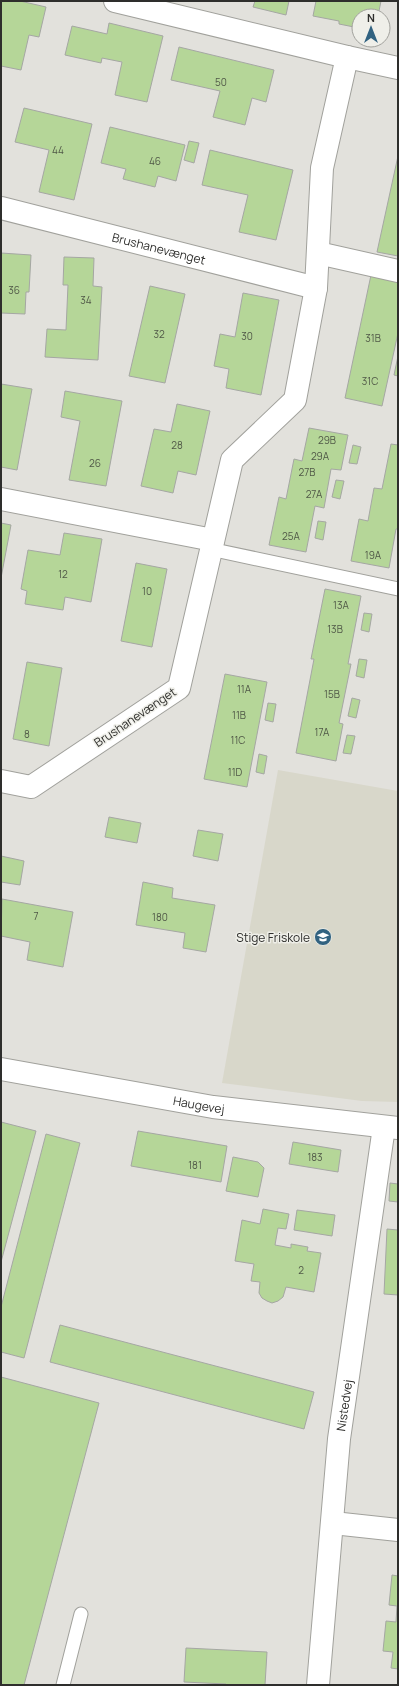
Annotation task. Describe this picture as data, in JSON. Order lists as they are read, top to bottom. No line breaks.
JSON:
{"streets":{"street":["Brushanevænget","Haugevej","Nistedvej"]},"crossings":[["Haugevej","Nistedvej"]],"places":{"school or university":["Stige Friskole"]},"house_numbers":["50","44","46","36","34","32","30","31B","31C","29B","28","29A","26","27B","27A","25A","19A","12","10","13A","13B","11A","15B","11B","17A","8","11C","11D","7","180","183","181","2"],"north":"top"}
